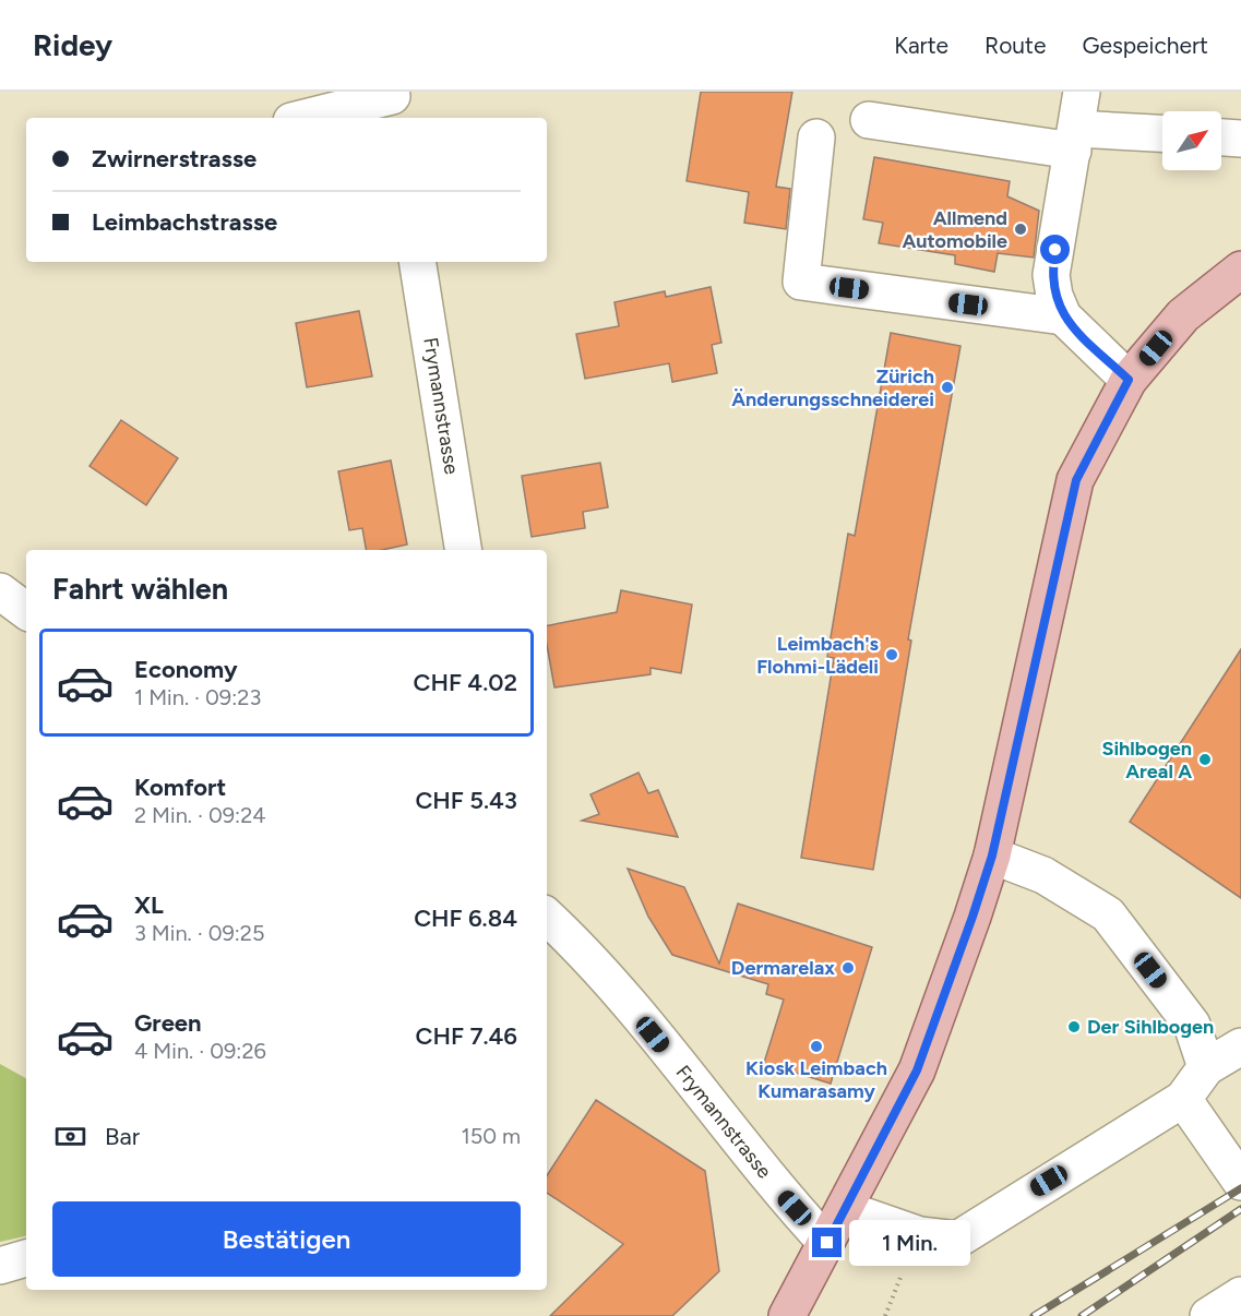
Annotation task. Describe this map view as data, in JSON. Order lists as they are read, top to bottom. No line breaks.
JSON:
{"streets":{"street":["Frymannstrasse"]},"places":["Allmend Automobile","Zürich Änderungsschneiderei","Leimbach's Flohmi-Lädeli","Sihlbogen Areal A","Dermarelax","Der Sihlbogen","Kiosk Leimbach Kumarasamy"],"north":"top right","page":{"header":"Ridey","nav":["Karte","Route","Gespeichert"],"banner":["Zwirnerstrasse","Leimbachstrasse"],"heading":"Fahrt wählen","list":[{"name":"Economy","note":"1 Min. · 09:23","value":"CHF 4.02"},{"name":"Komfort","note":"2 Min. · 09:24","value":"CHF 5.43"},{"name":"XL","note":"3 Min. · 09:25","value":"CHF 6.84"},{"name":"Green","note":"4 Min. · 09:26","value":"CHF 7.46"}],"pay":["Bar","150 m"],"buttons":"Bestätigen","bubble":"1 Min."}}
